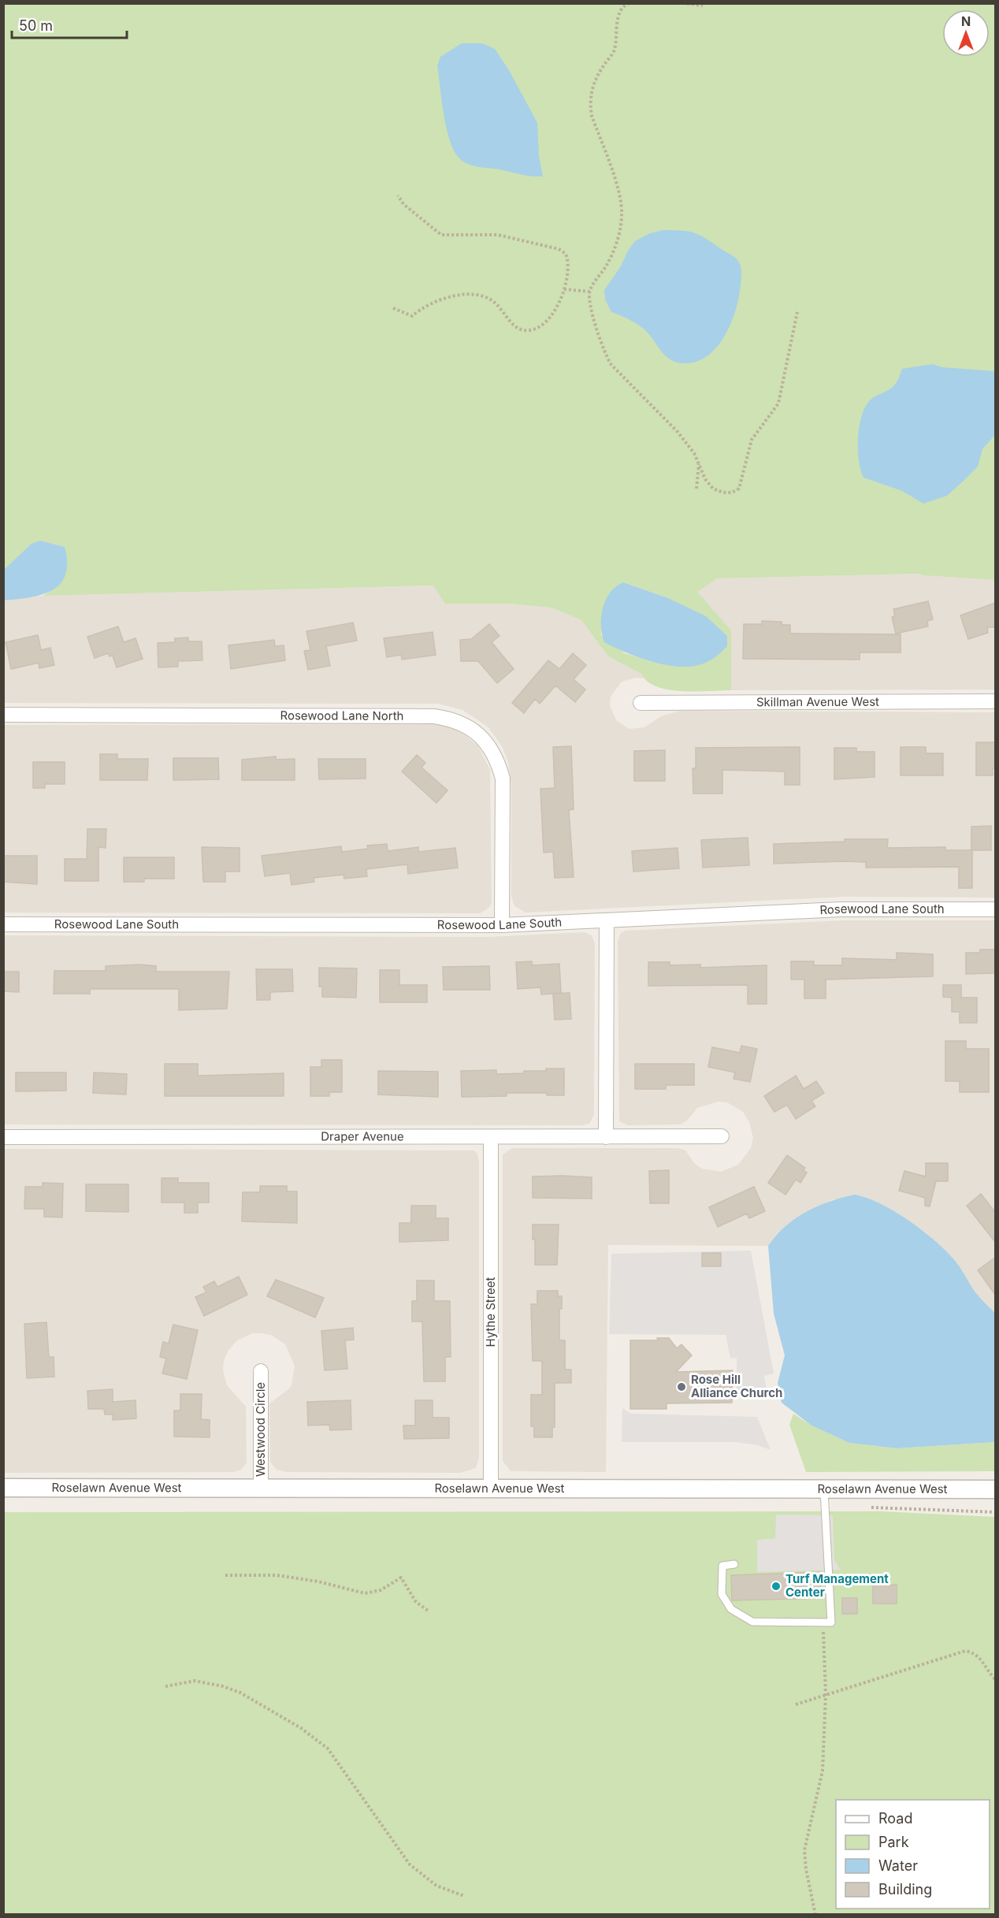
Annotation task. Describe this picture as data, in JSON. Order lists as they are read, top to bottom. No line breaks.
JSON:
{"streets":{"street":["Skillman Avenue West","Rosewood Lane North","Rosewood Lane South","Draper Avenue","Hythe Street","Westwood Circle","Roselawn Avenue West"]},"crossings":[["Rosewood Lane North","Rosewood Lane South"],["Draper Avenue","Hythe Street"],["Hythe Street","Roselawn Avenue West"],["Westwood Circle","Roselawn Avenue West"]],"places":["Rose Hill Alliance Church","Turf Management Center"],"legend":["Road","Park","Water","Building"],"scale_bar":"50 m","north":"top"}
